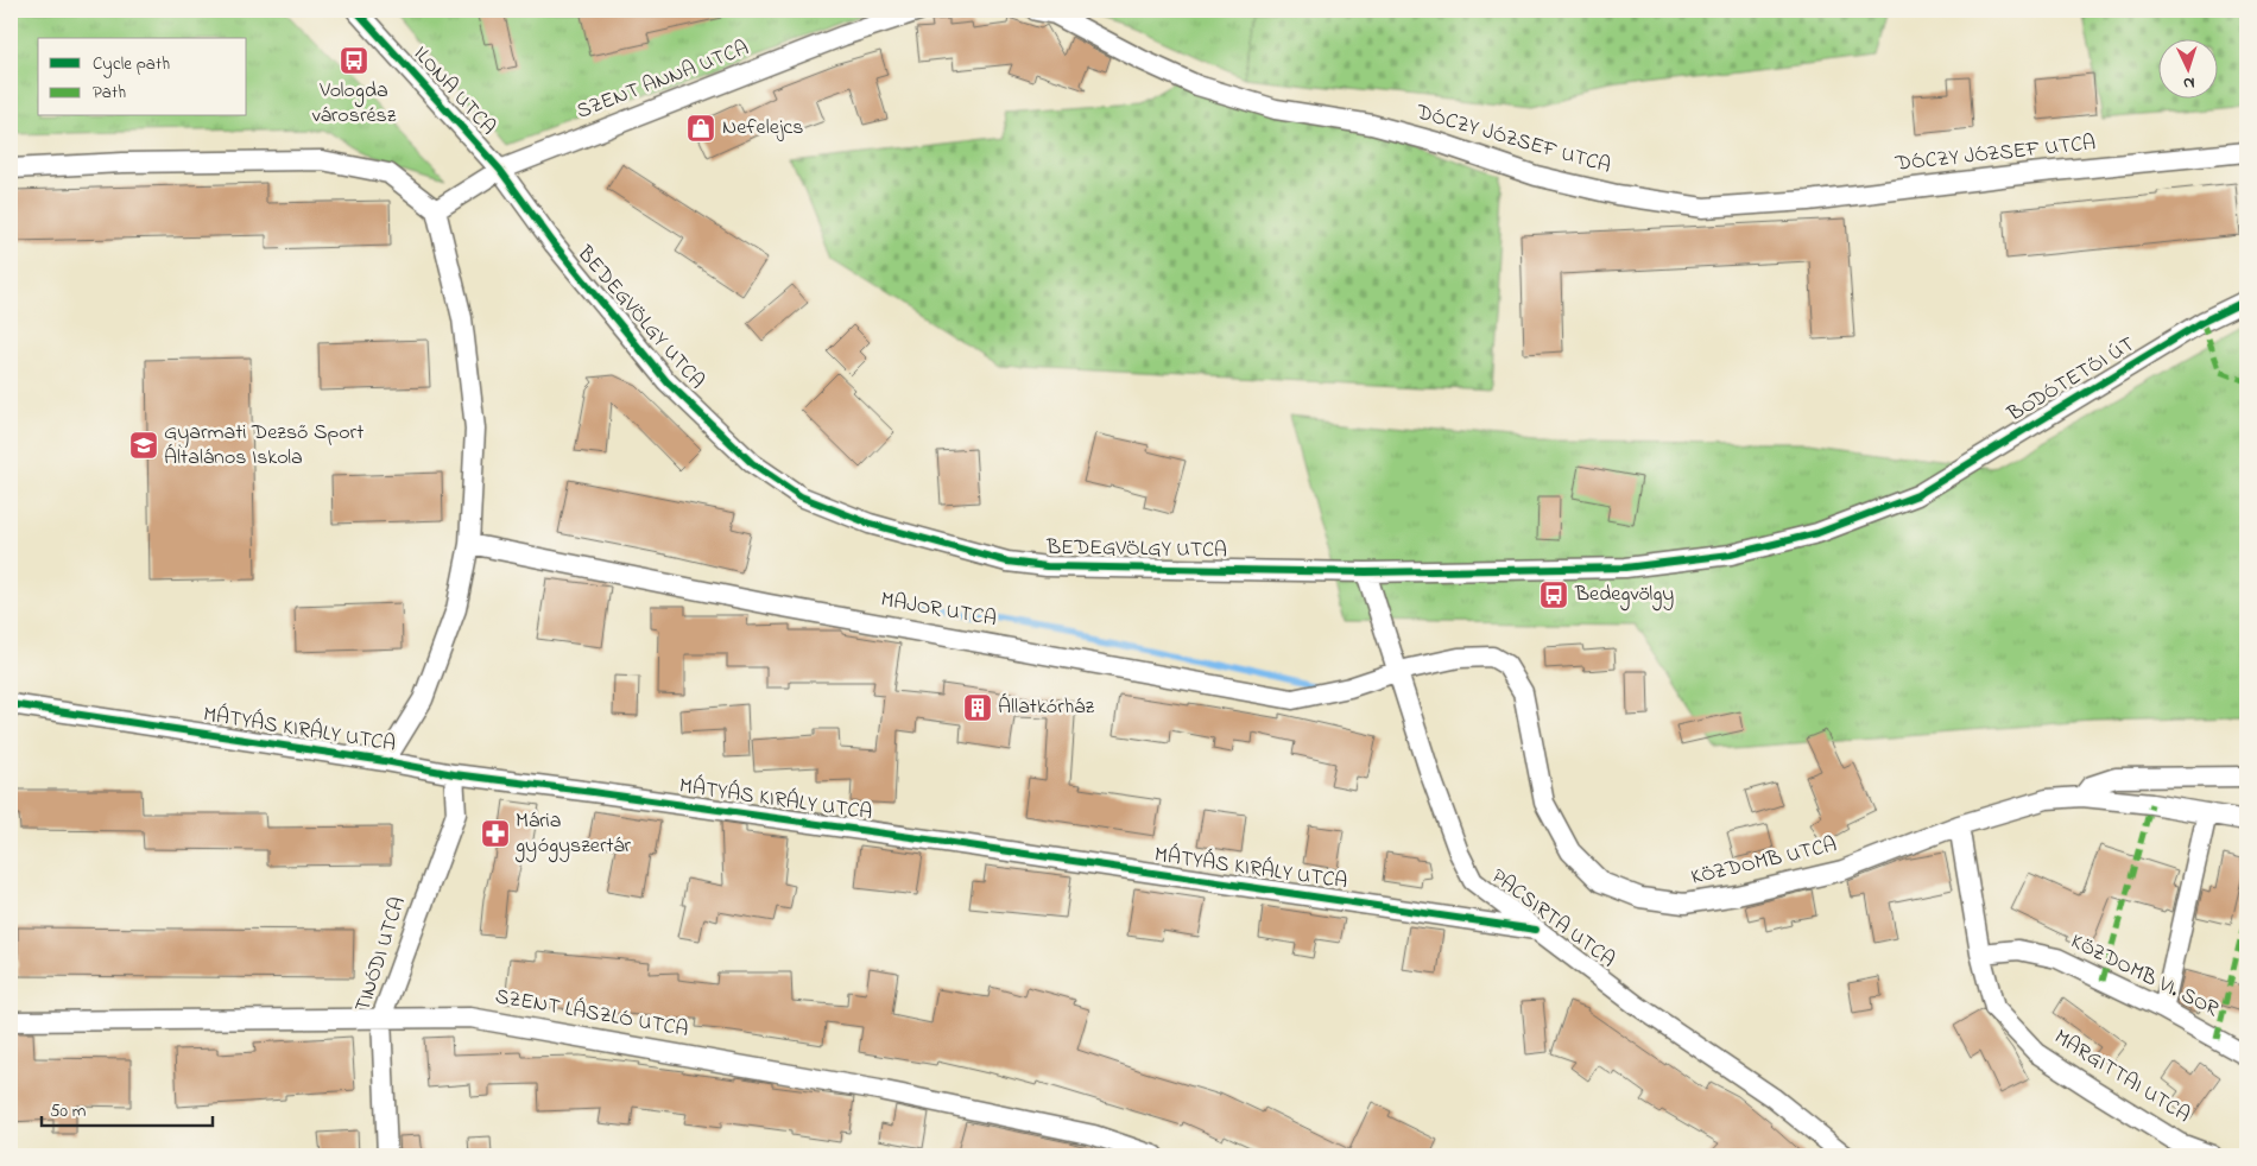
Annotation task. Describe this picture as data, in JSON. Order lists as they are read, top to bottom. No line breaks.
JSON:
{"streets":{"street":["SZENT ANNA UTCA","ILONA UTCA","DÓCZY JÓZSEF UTCA","BEDEGVÖLGY UTCA","BODÓTETŐI ÚT","MAJOR UTCA","MÁTYÁS KIRÁLY UTCA","KÖZDOMB UTCA","PACSIRTA UTCA","TINÓDI UTCA","KÖZDOMB VI. SOR","SZENT LÁSZLÓ UTCA","MARGITTAI UTCA"]},"crossings":[["SZENT ANNA UTCA","ILONA UTCA"],["SZENT ANNA UTCA","BEDEGVÖLGY UTCA"],["ILONA UTCA","BEDEGVÖLGY UTCA"],["BEDEGVÖLGY UTCA","BODÓTETŐI ÚT"],["BEDEGVÖLGY UTCA","PACSIRTA UTCA"],["MAJOR UTCA","KÖZDOMB UTCA"],["MAJOR UTCA","PACSIRTA UTCA"],["MÁTYÁS KIRÁLY UTCA","PACSIRTA UTCA"],["MÁTYÁS KIRÁLY UTCA","TINÓDI UTCA"],["KÖZDOMB UTCA","PACSIRTA UTCA"],["KÖZDOMB UTCA","MARGITTAI UTCA"],["TINÓDI UTCA","SZENT LÁSZLÓ UTCA"],["KÖZDOMB VI. SOR","MARGITTAI UTCA"]],"places":{"bus stop":["Vologda városrész","Bedegvölgy"],"shop":["Nefelejcs"],"school or university":["Gyarmati Dezső Sport Általános Iskola"],"building":["Állatkórház"],"pharmacy":["Mária gyógyszertár"]},"legend":["Cycle path","Path"],"scale_bar":"50 m","north":"bottom"}
